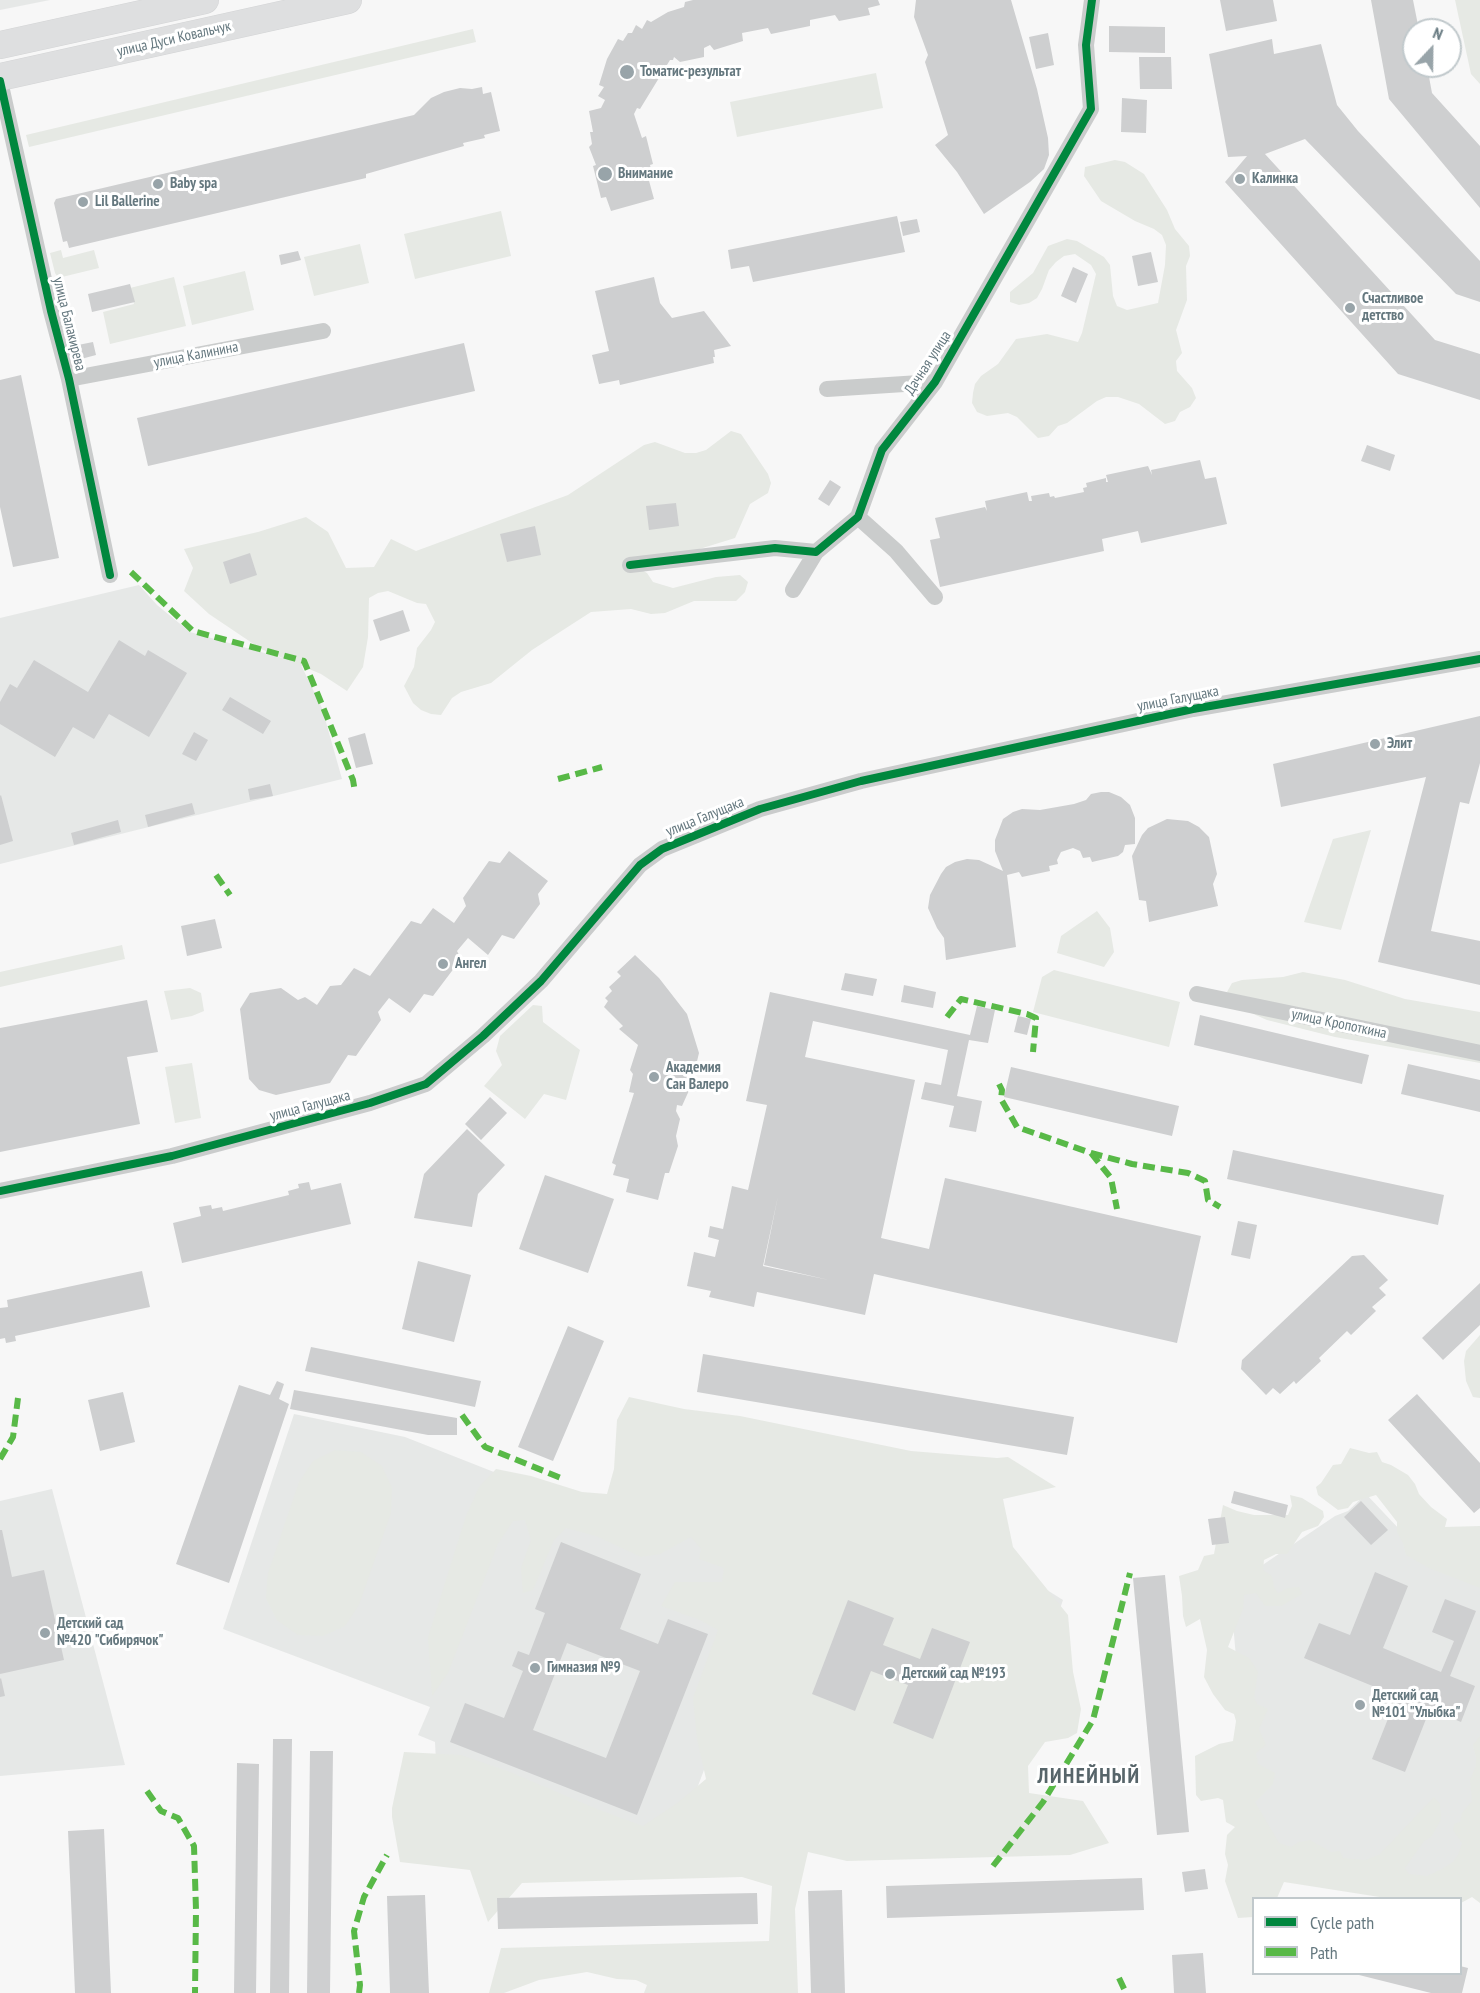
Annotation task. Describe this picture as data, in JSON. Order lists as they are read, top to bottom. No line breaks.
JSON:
{"streets":{"main road":["улица Дуси Ковальчук"],"street":["улица Балакирева","улица Калинина","Дачная улица","улица Галущака","улица Кропоткина"]},"crossings":[["улица Дуси Ковальчук","улица Балакирева"],["улица Балакирева","улица Калинина"]],"districts":["ЛИНЕЙНЫЙ"],"places":["Томатис-результат","Внимание","Калинка","Baby spa","Lil Ballerine","Счастливое детство","Элит","Ангел","Академия Сан Валеро","Детский сад №420 \"Сибирячок\"","Гимназия №9","Детский сад №193","Детский сад №101 \"Улыбка\""],"legend":["Cycle path","Path"],"north":"top"}
